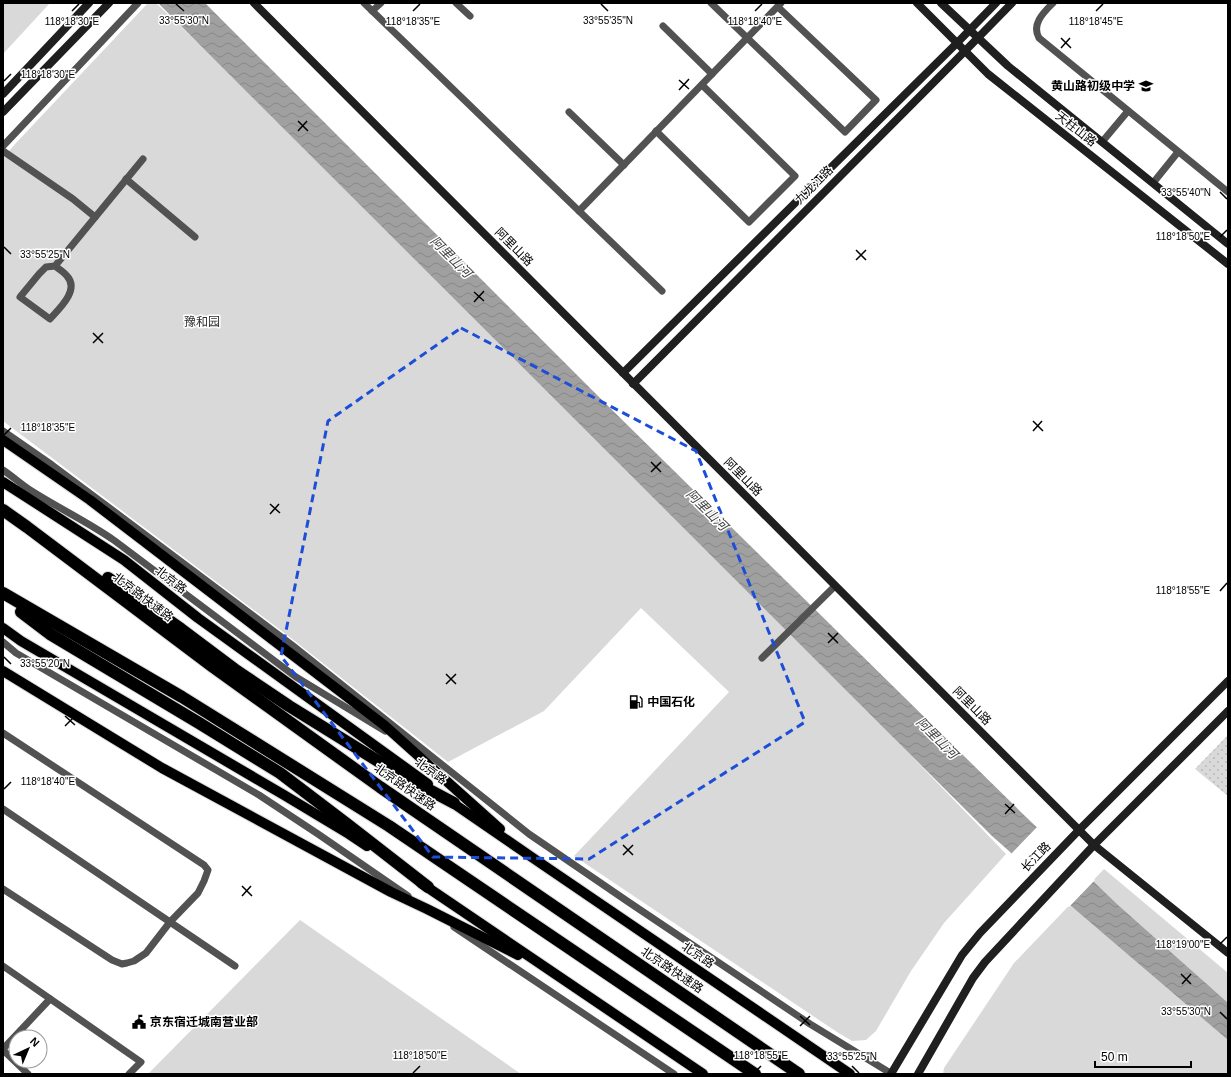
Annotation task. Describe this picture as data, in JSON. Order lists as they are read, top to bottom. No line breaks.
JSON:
{"streets":{"highway":["北京路快速路"],"main road":["北京路"],"street":["天柱山路","九龙江路","阿里山路","长江路"]},"crossings":[["天柱山路","九龙江路"],["九龙江路","阿里山路"],["阿里山路","长江路"]],"water":["阿里山河"],"parks":["豫和园"],"places":{"school or university":["黄山路初级中学"],"fuel station":["中国石化"],"public building":["京东宿迁城南营业部"]},"scale_bar":"50 m","north":"top right","coordinates":["33°55'30\"N","33°55'35\"N","118°18'30\"E","118°18'35\"E","118°18'40\"E","118°18'45\"E","33°55'40\"N","118°18'50\"E","33°55'25\"N","118°18'55\"E","33°55'20\"N","118°19'00\"E"]}
